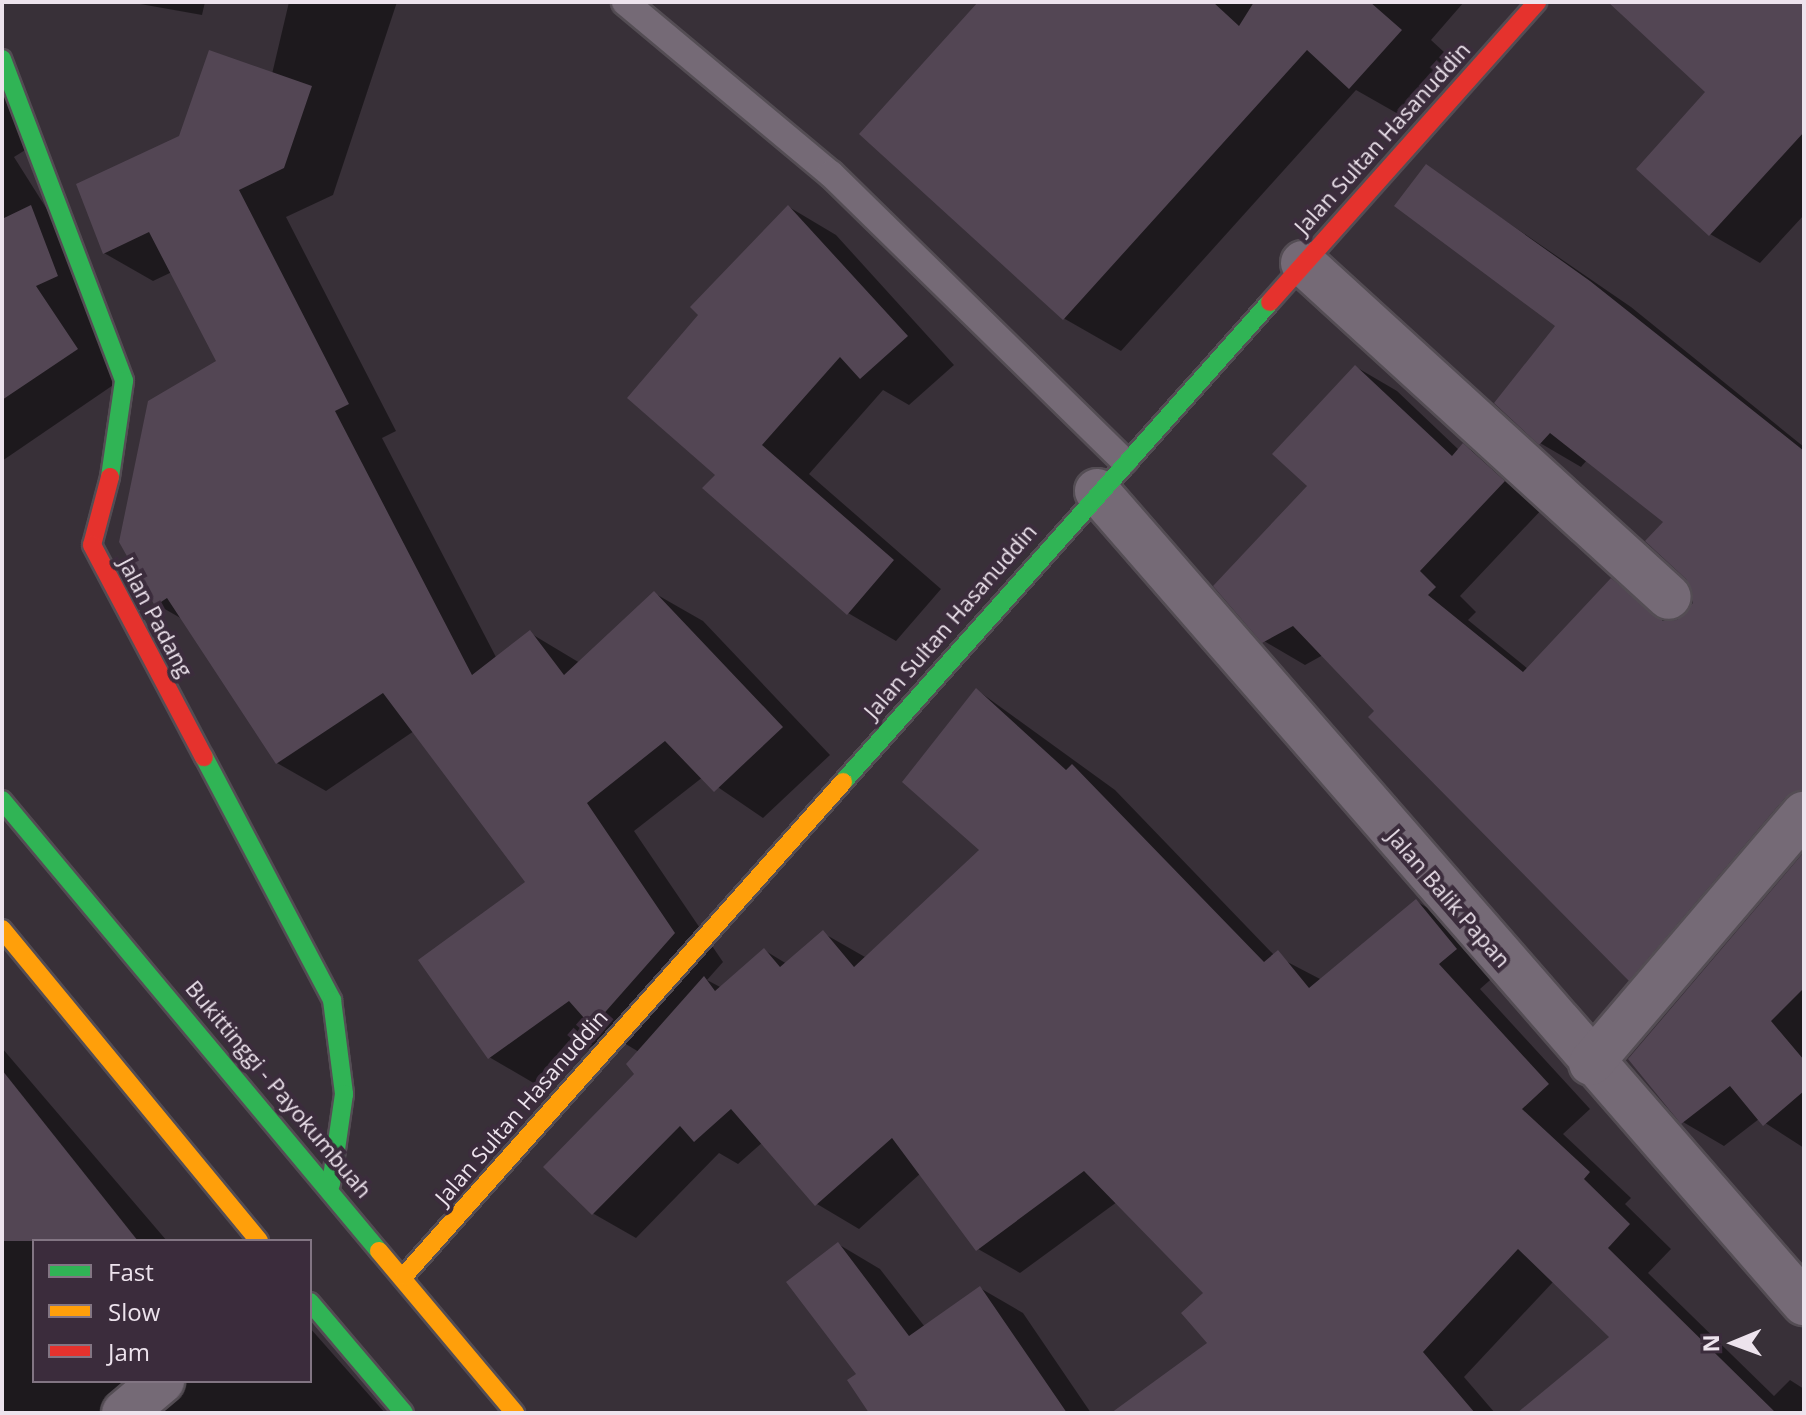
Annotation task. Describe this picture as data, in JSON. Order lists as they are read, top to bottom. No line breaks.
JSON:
{"streets":{"main road":["Jalan Sultan Hasanuddin","Jalan Padang","Bukittinggi - Payokumbuah"],"street":["Jalan Balik Papan"]},"crossings":[["Jalan Sultan Hasanuddin","Jalan Balik Papan"],["Jalan Sultan Hasanuddin","Bukittinggi - Payokumbuah"],["Jalan Padang","Bukittinggi - Payokumbuah"]],"legend":["Fast","Slow","Jam"],"north":"left"}
